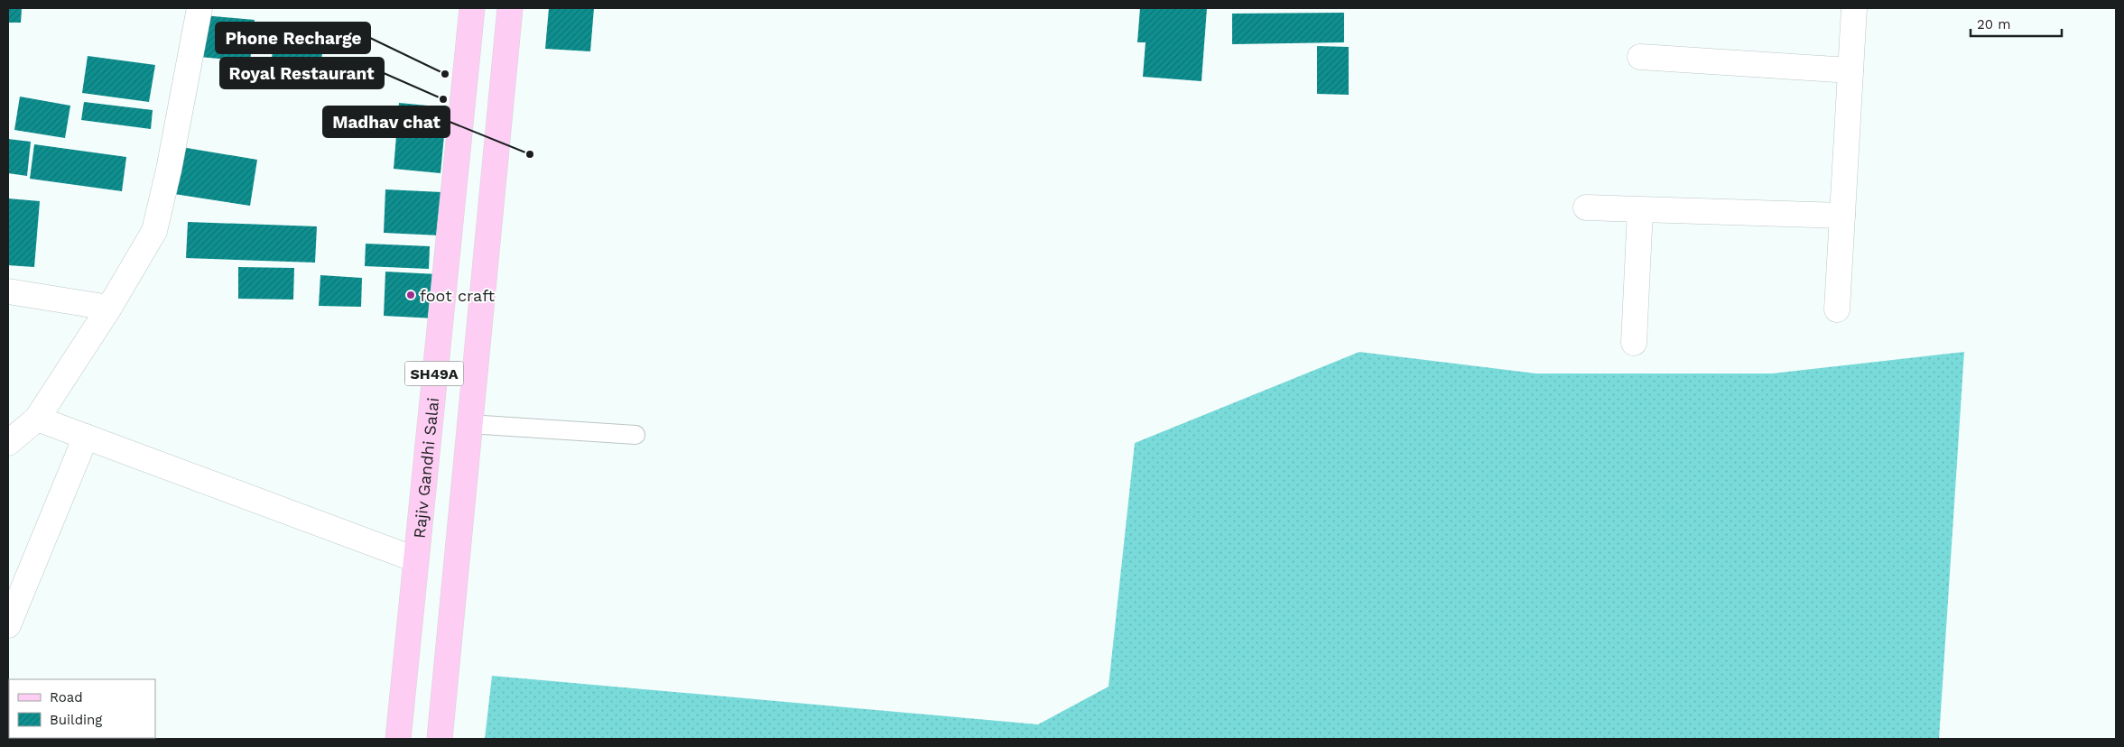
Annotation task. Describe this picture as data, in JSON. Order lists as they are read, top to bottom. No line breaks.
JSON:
{"streets":{"main road":["SH49A","Rajiv Gandhi Salai"]},"places":["Phone Recharge","Royal Restaurant","Madhav chat","foot craft"],"legend":["Road","Building"],"scale_bar":"20 m"}
